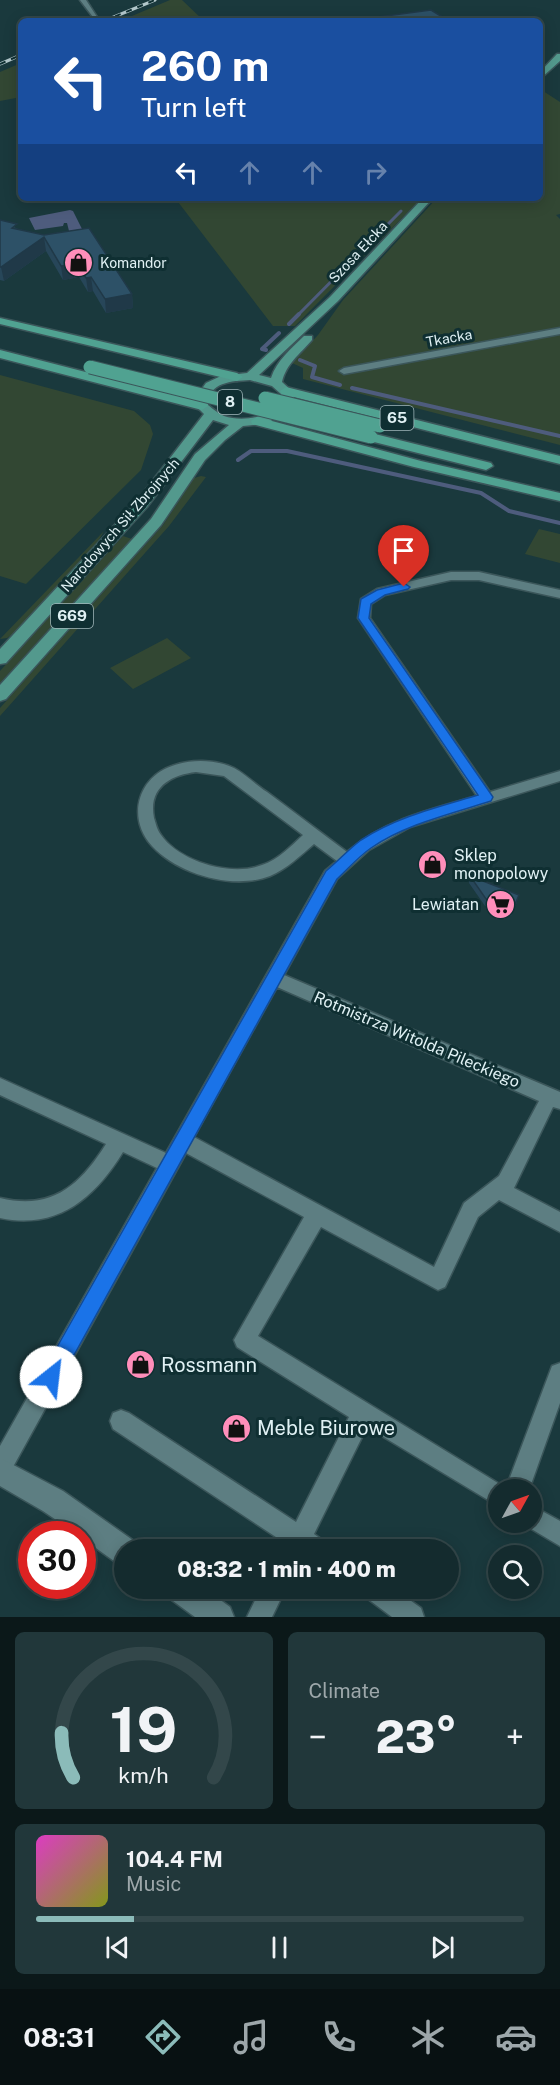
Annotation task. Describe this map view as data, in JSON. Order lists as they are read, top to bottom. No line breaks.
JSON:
{"streets":{"highway":["8","65"],"main road":["Szosa Ełcka","Narodowych Sił Zbrojnych","669"],"street":["Tkacka","Rotmistrza Witolda Pileckiego"]},"crossings":[["Szosa Ełcka","65"],["65","Narodowych Sił Zbrojnych"]],"places":{"shop":["Komandor","Sklep monopolowy","Rossmann","Meble Biurowe"],"supermarket":["Lewiatan"]},"north":"top right","page":{"turn":["260 m","Turn left"],"limit":"30","trip":"08:32 · 1 min · 400 m","tile":"Climate","heat":["−","23°","+"],"song":["104.4 FM","Music"],"tabs":"08:31","gauge":["19","km/h"]}}
